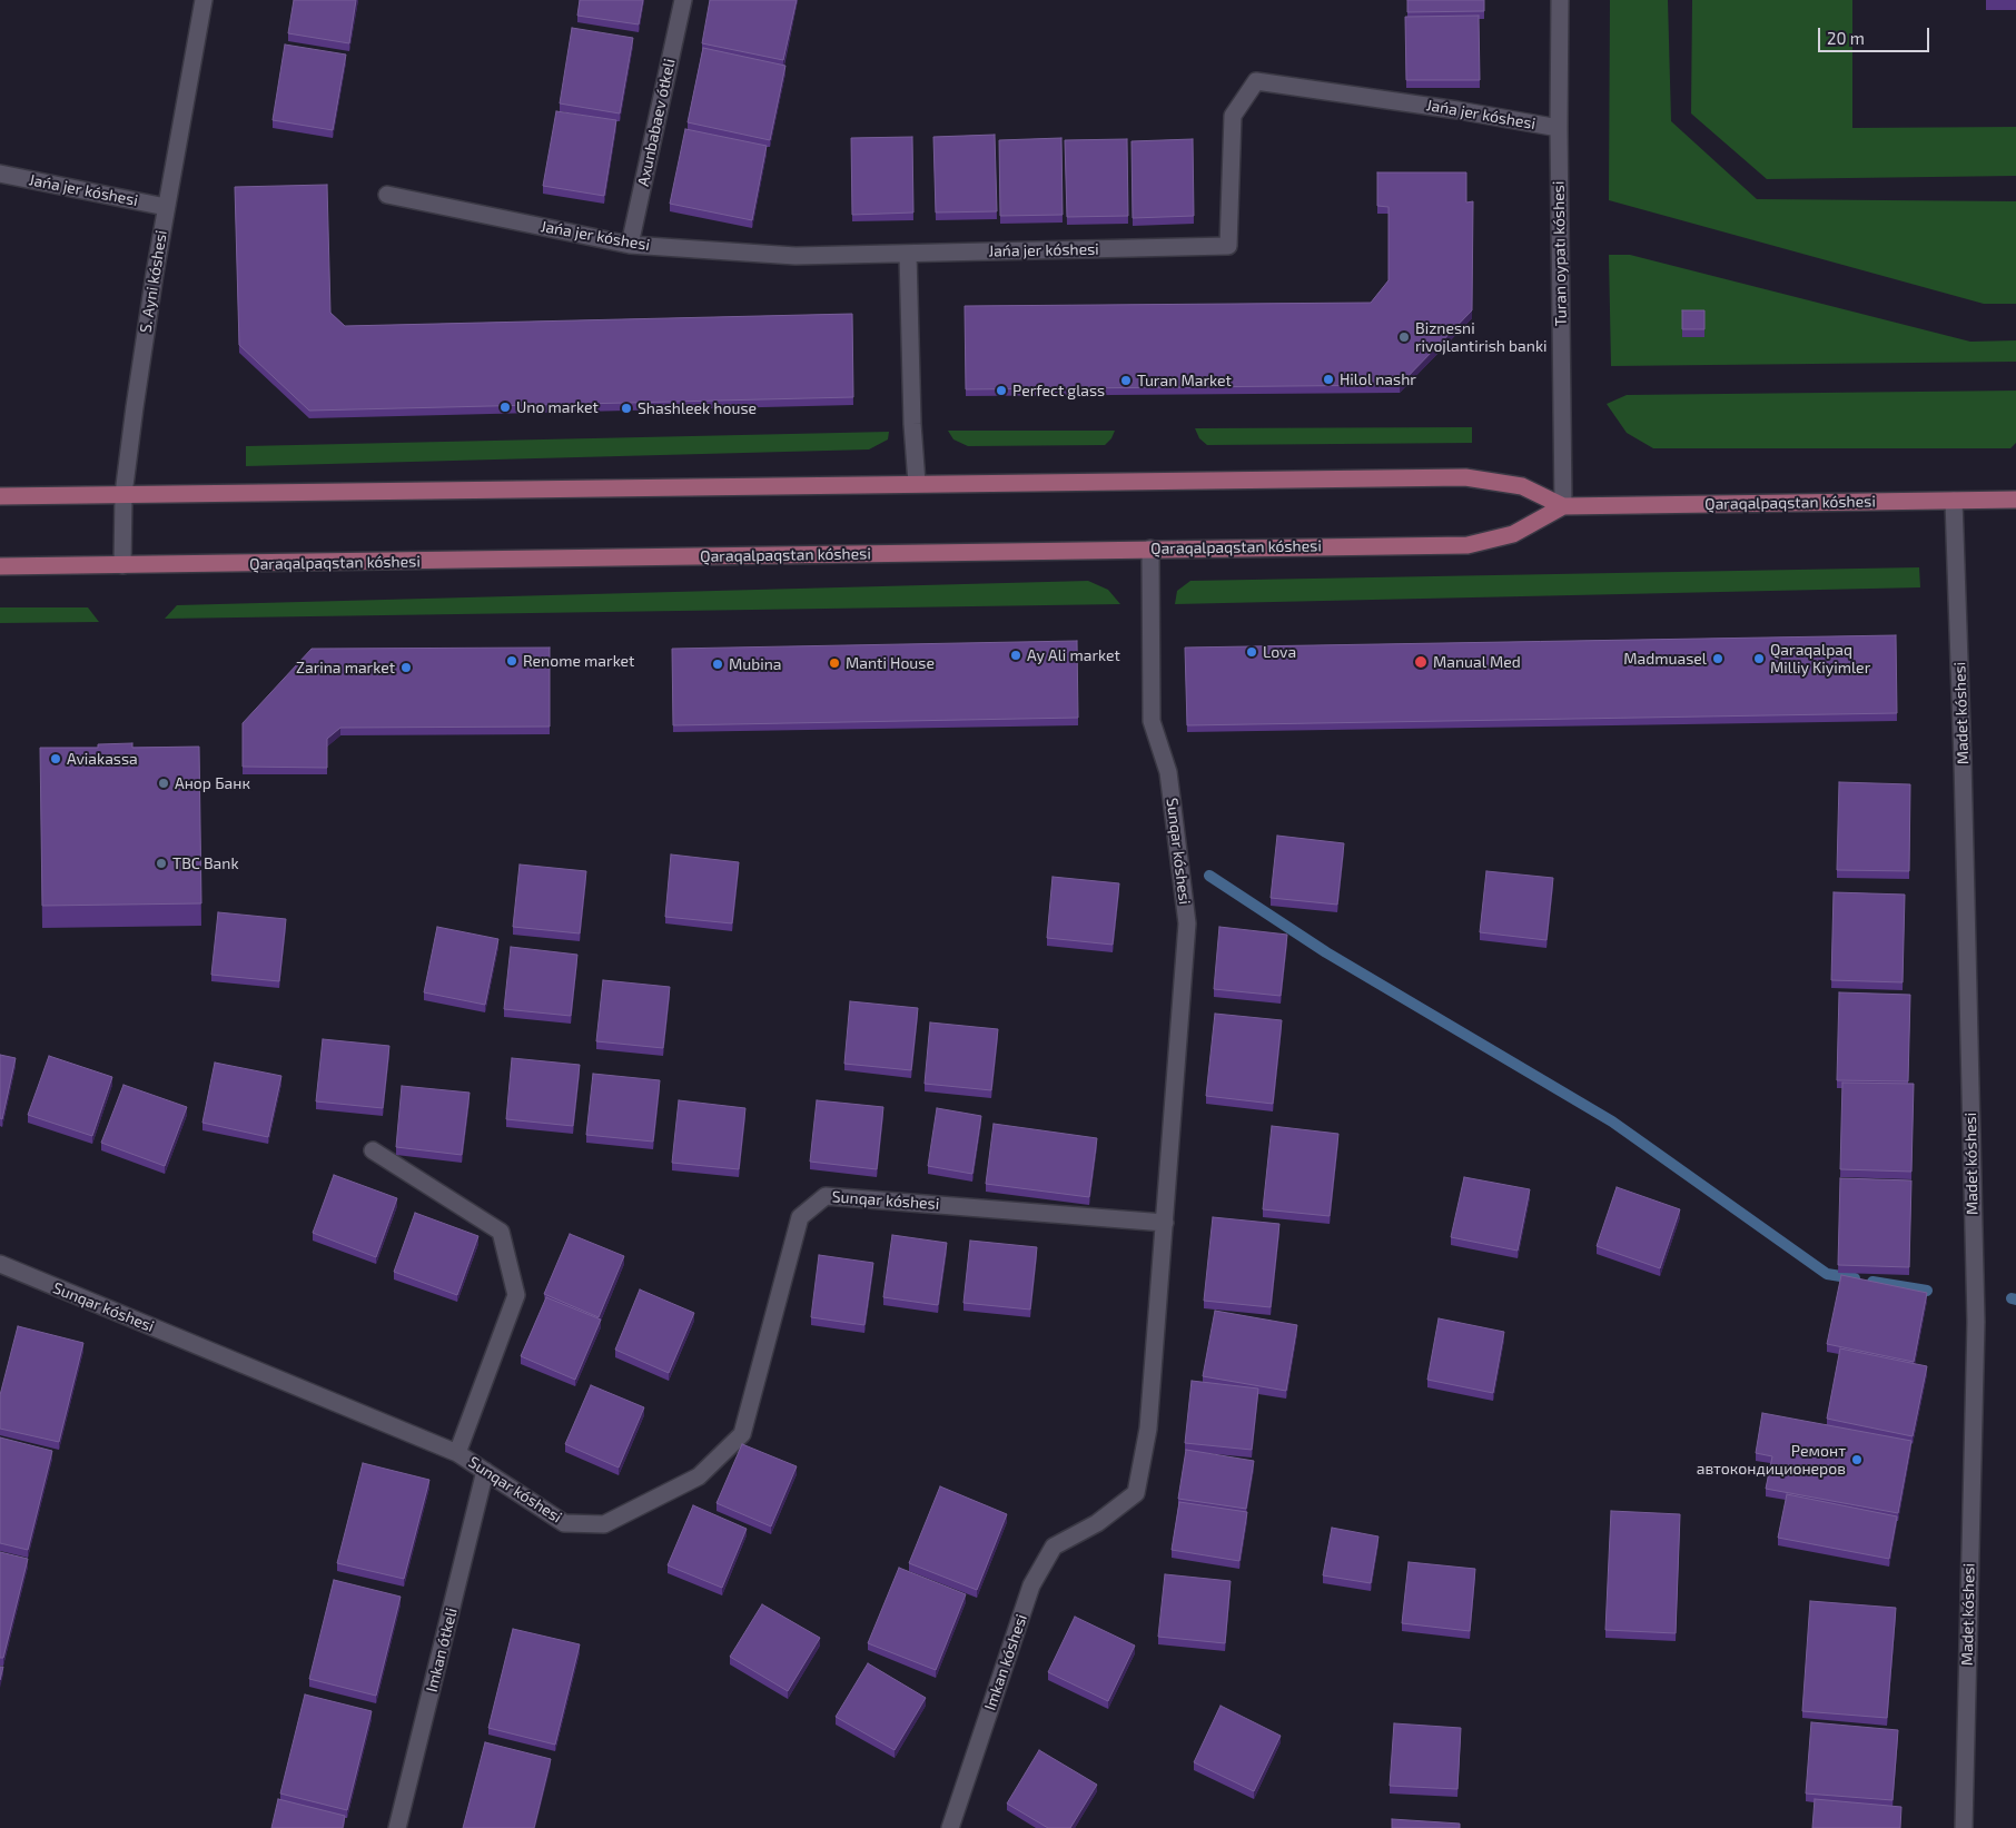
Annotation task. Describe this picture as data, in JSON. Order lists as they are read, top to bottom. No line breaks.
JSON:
{"streets":{"main road":["Qaraqalpaqstan kóshesi"],"street":["Jańa jer kóshesi","Axunbabaev ótkeli","Turan oypatı kóshesi","S. Ayni kóshesi","Madet kóshesi","Sunqar kóshesi","Imkan ótkeli","Imkan kóshesi"]},"crossings":[["Jańa jer kóshesi","Axunbabaev ótkeli"],["Jańa jer kóshesi","Turan oypatı kóshesi"],["Jańa jer kóshesi","S. Ayni kóshesi"],["Turan oypatı kóshesi","Qaraqalpaqstan kóshesi"],["S. Ayni kóshesi","Qaraqalpaqstan kóshesi"],["Qaraqalpaqstan kóshesi","Madet kóshesi"],["Qaraqalpaqstan kóshesi","Sunqar kóshesi"],["Sunqar kóshesi","Imkan ótkeli"],["Sunqar kóshesi","Imkan kóshesi"]],"places":["Biznesni rivojlantirish banki","Hilol nashr","Turan Market","Perfect glass","Uno market","Shashleek house","Lova","Ay Ali market","Madmuasel","Qaraqalpaq Milliy Kiyimler","Renome market","Manual Med","Manti House","Mubina","Zarina market","Aviakassa","Анор Банк","TBC Bank","Ремонт автокондиционеров"],"scale_bar":"20 m"}
